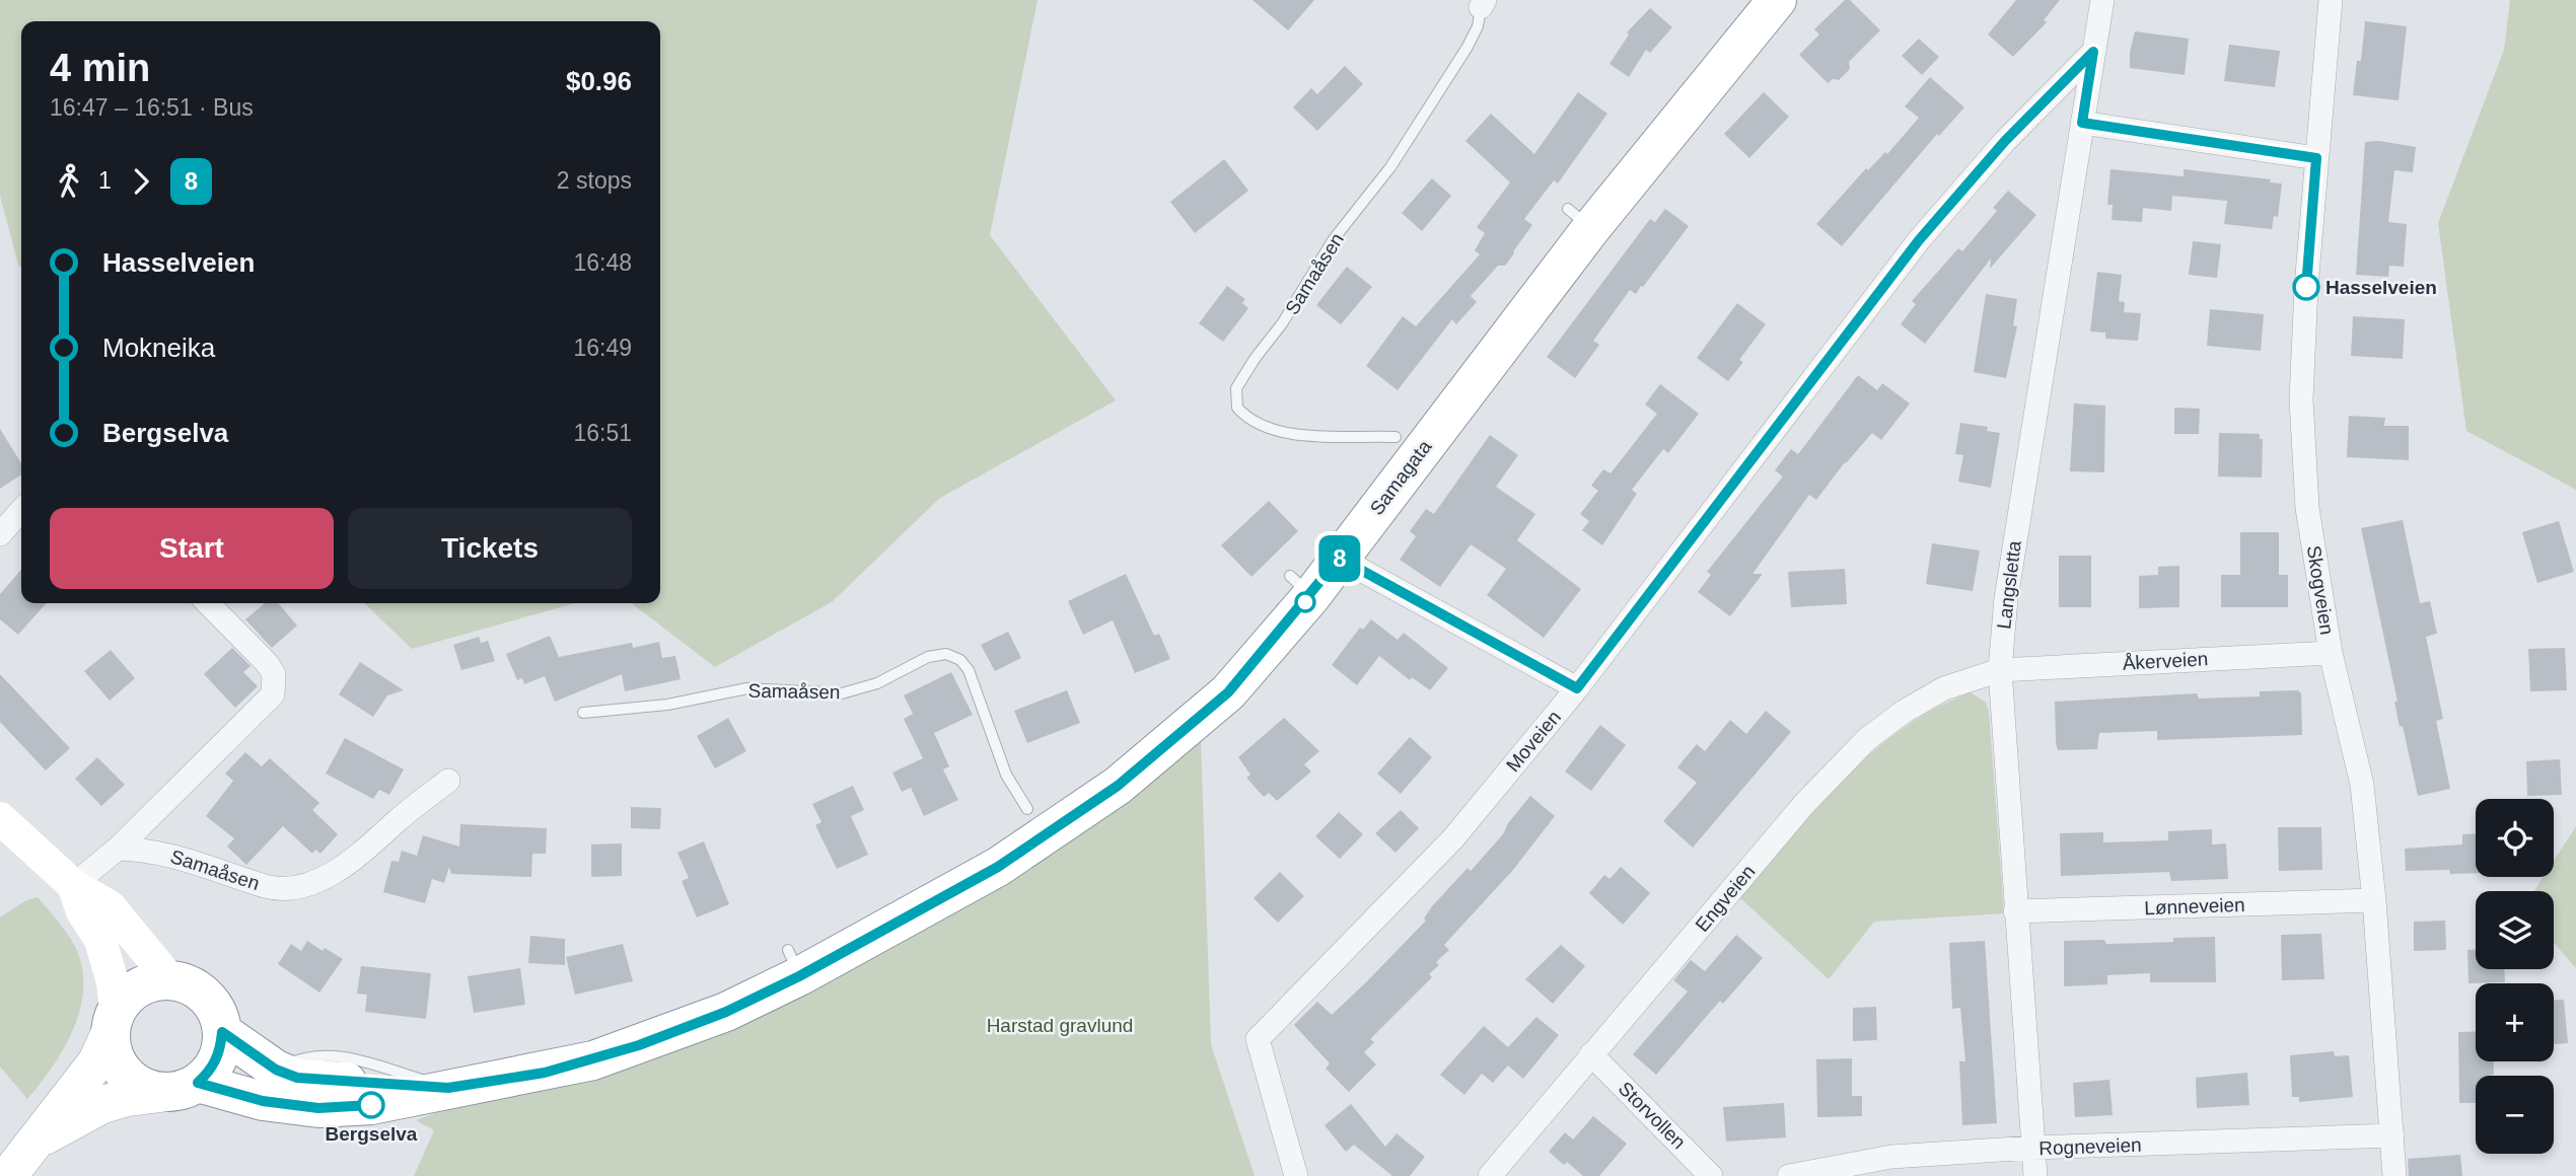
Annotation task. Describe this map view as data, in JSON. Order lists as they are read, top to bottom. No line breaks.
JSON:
{"streets":{"highway":["Samagata"],"street":["Samaåsen","Langsletta","Skogveien","Åkerveien","Moveien","Engveien","Lønneveien","Storvollen","Rogneveien"]},"crossings":[["Langsletta","Åkerveien"],["Langsletta","Moveien"],["Langsletta","Engveien"],["Langsletta","Lønneveien"],["Langsletta","Rogneveien"],["Skogveien","Åkerveien"],["Skogveien","Lønneveien"],["Skogveien","Rogneveien"],["Åkerveien","Engveien"],["Engveien","Storvollen"]],"parks":["Harstad gravlund"],"places":["Hasselveien","Bergselva"],"lines":["bus line 8"],"page":{"on_map":"8","heading":["4 min","16:47 – 16:51 · Bus","$0.96"],"legs":["1","8","2 stops"],"list":[{"name":"Hasselveien","value":"16:48"},{"name":"Mokneika","value":"16:49"},{"name":"Bergselva","value":"16:51"}],"buttons":["Start","Tickets"],"map_buttons":["+","−"]}}
